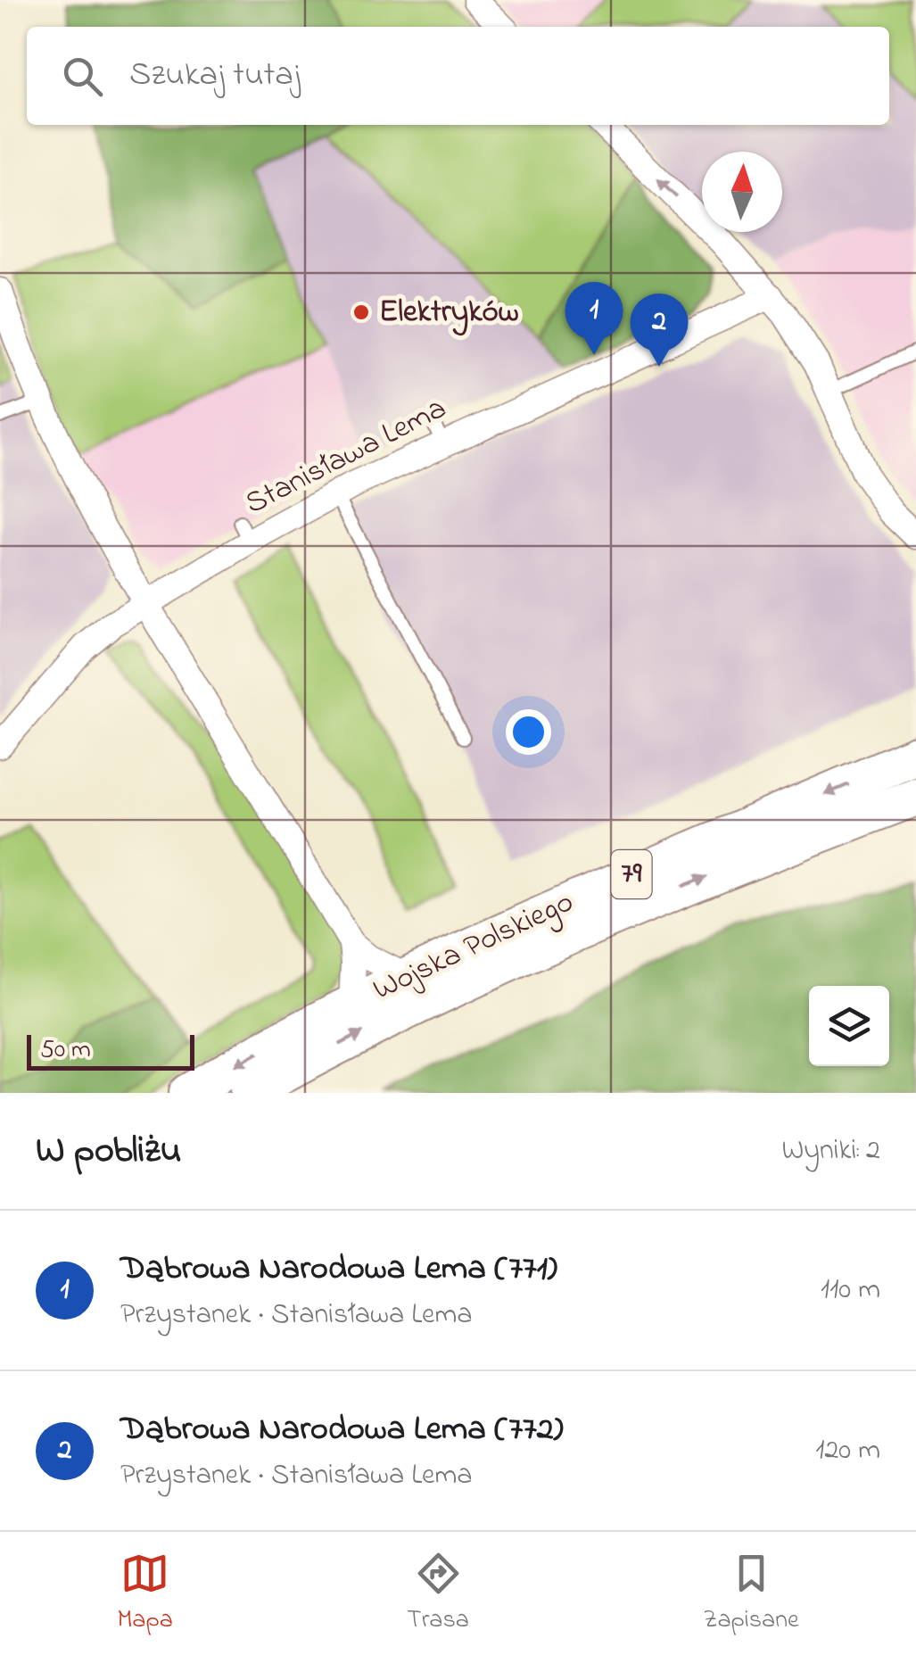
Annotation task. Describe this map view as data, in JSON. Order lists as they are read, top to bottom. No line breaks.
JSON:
{"streets":{"main road":["79","Wojska Polskiego"],"street":["Stanisława Lema"]},"places":["Elektryków"],"scale_bar":"50 m","north":"top","page":{"search":"Szukaj tutaj","pins":["1","2"],"scale":"50 m","heading":["W pobliżu","Wyniki: 2"],"list":[{"mark":"1","name":"Dąbrowa Narodowa Lema (771)","note":"Przystanek · Stanisława Lema","value":"110 m"},{"mark":"2","name":"Dąbrowa Narodowa Lema (772)","note":"Przystanek · Stanisława Lema","value":"120 m"}],"nav":["Mapa","Trasa","Zapisane"]}}
